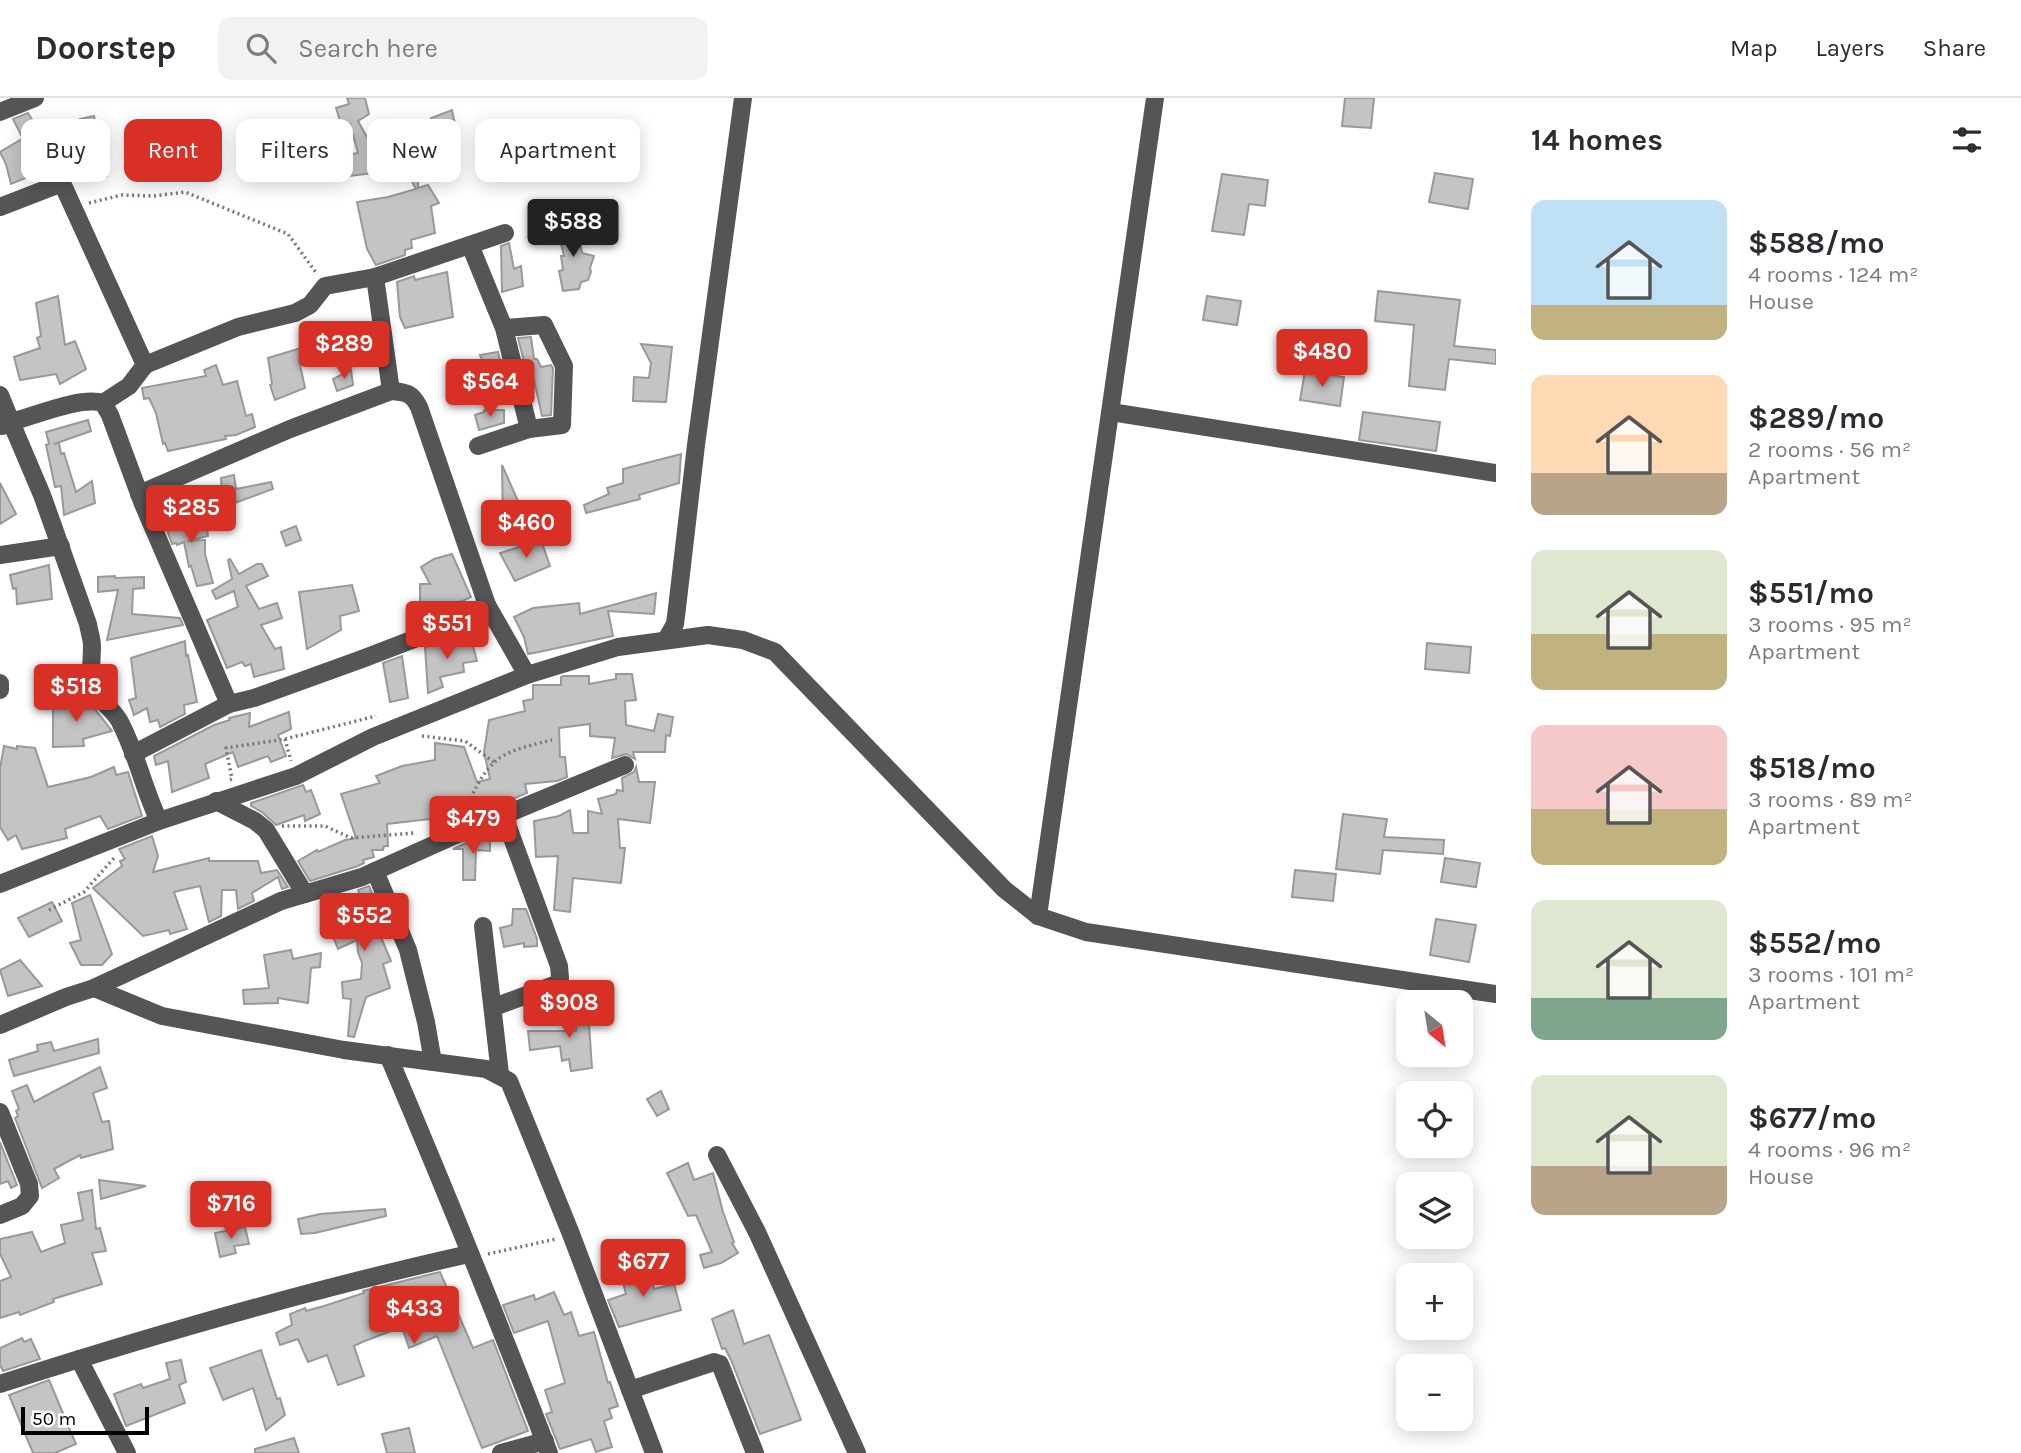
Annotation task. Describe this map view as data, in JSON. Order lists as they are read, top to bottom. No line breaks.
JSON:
{"scale_bar":"50 m","north":"bottom right","page":{"header":"Doorstep","search":"Search here","nav":["Map","Layers","Share"],"heading":"14 homes","chip":["Buy","Rent","Filters","New","Apartment"],"list":[{"name":"$588/mo","note":"4 rooms · 124 m² · House"},{"name":"$289/mo","note":"2 rooms · 56 m² · Apartment"},{"name":"$551/mo","note":"3 rooms · 95 m² · Apartment"},{"name":"$518/mo","note":"3 rooms · 89 m² · Apartment"},{"name":"$552/mo","note":"3 rooms · 101 m² · Apartment"},{"name":"$677/mo","note":"4 rooms · 96 m² · House"}],"price":["$588","$289","$480","$564","$285","$460","$551","$518","$479","$552","$908","$716","$677","$433"],"map_buttons":["+","−"],"scale":"50 m"}}
